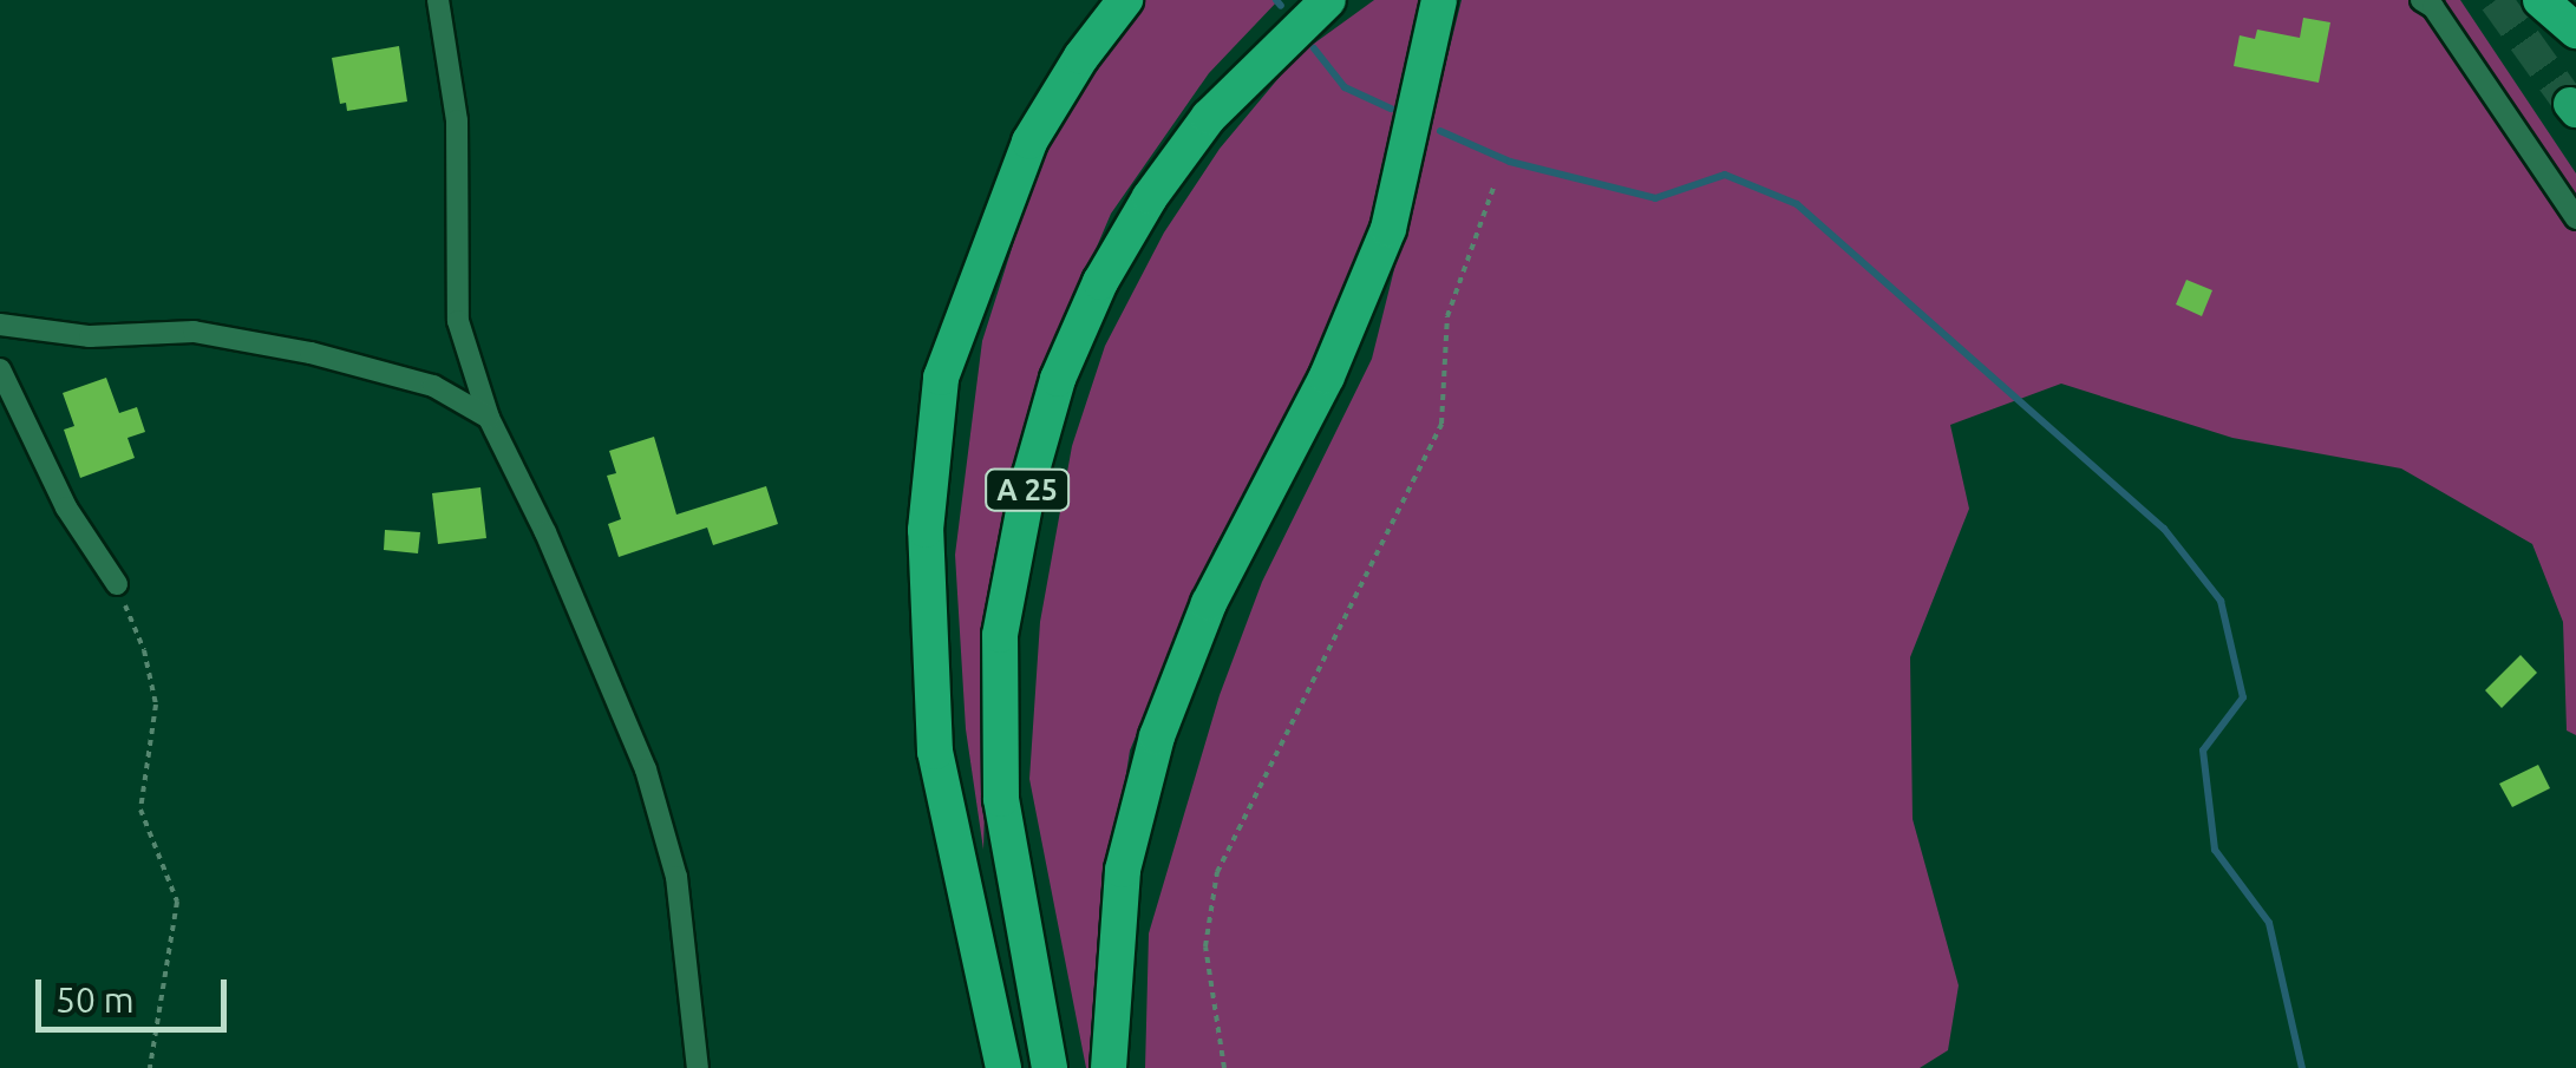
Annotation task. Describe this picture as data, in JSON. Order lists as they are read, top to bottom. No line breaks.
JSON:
{"streets":{"highway":["A 25"]},"scale_bar":"50 m"}
